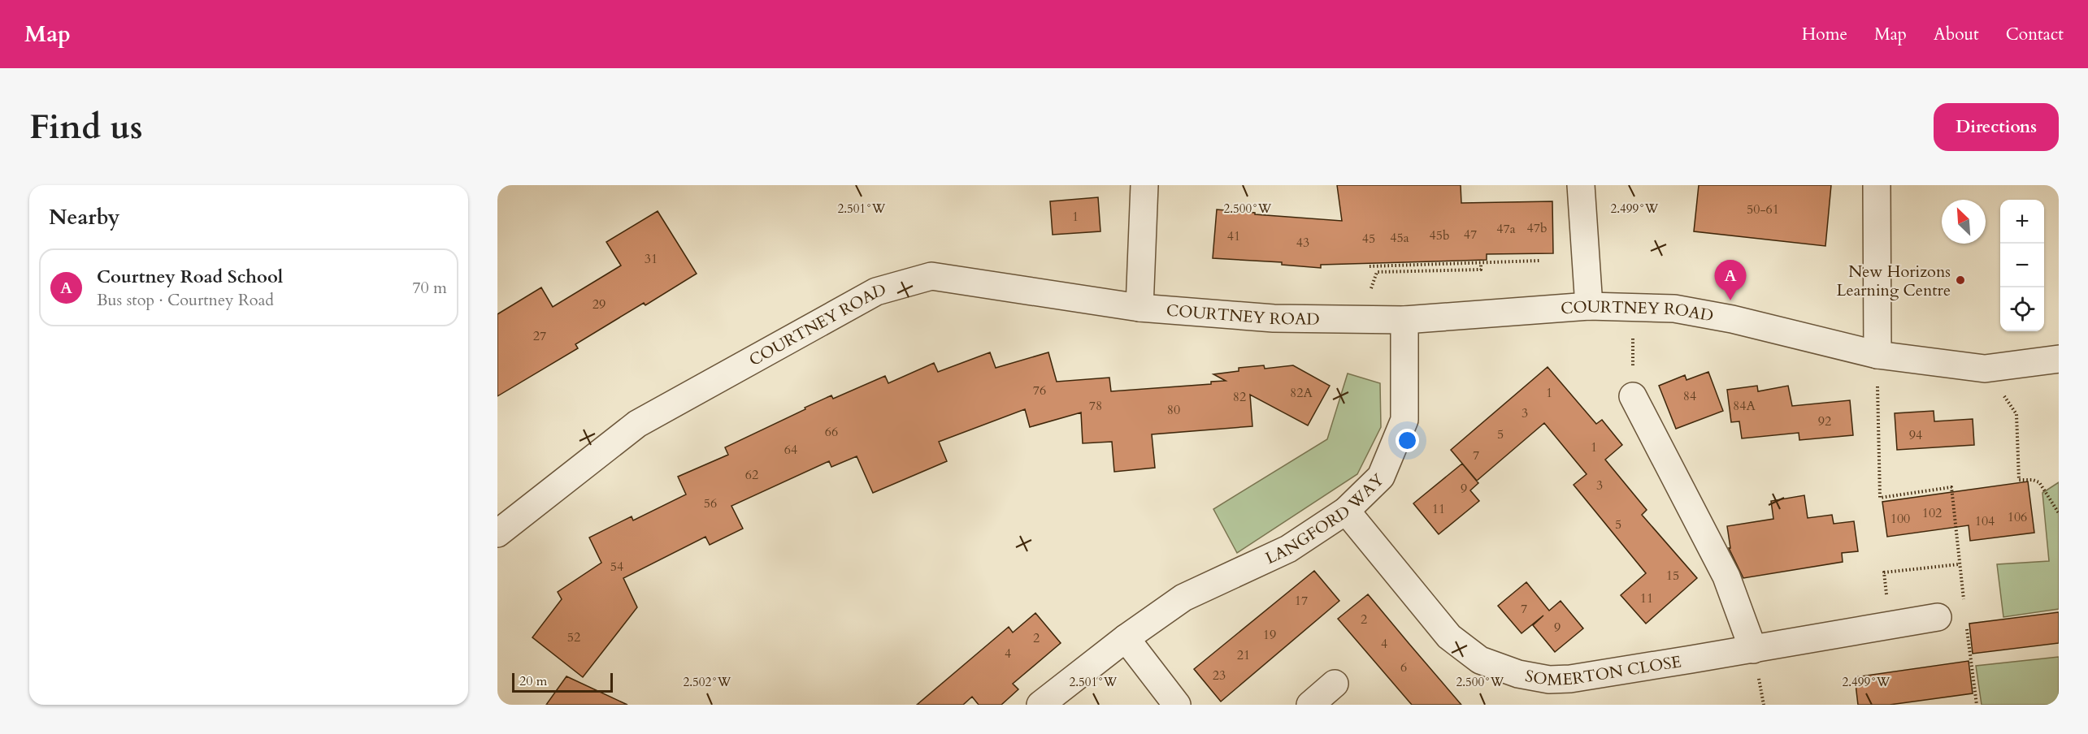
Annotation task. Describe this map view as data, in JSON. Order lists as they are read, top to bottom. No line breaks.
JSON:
{"streets":{"street":["COURTNEY ROAD","LANGFORD WAY","SOMERTON CLOSE"]},"crossings":[["COURTNEY ROAD","LANGFORD WAY"],["LANGFORD WAY","SOMERTON CLOSE"]],"places":["New Horizons Learning Centre"],"house_numbers":["50-61","1","47b","47a","47","45b","41","45a","45","43","31","29","27","76","82A","1","84","82","78","84A","80","3","92","66","5","94","1","64","7","62","3","9","56","11","102","106","100","104","5","54","15","11","17","7","2","9","19","52","2","4","4","21","6","23"],"scale_bar":"20 m","north":"top left","page":{"header":"Map","nav":["Home","Map","About","Contact"],"buttons":"Directions","title":"Find us","heading":"Nearby","map_buttons":["+","−"],"list":[{"mark":"A","name":"Courtney Road School","note":"Bus stop · Courtney Road","value":"70 m"}],"pins":"A","scale":"20 m"},"coordinates":["2.501°W","2.500°W","2.499°W","2.502°W"]}
